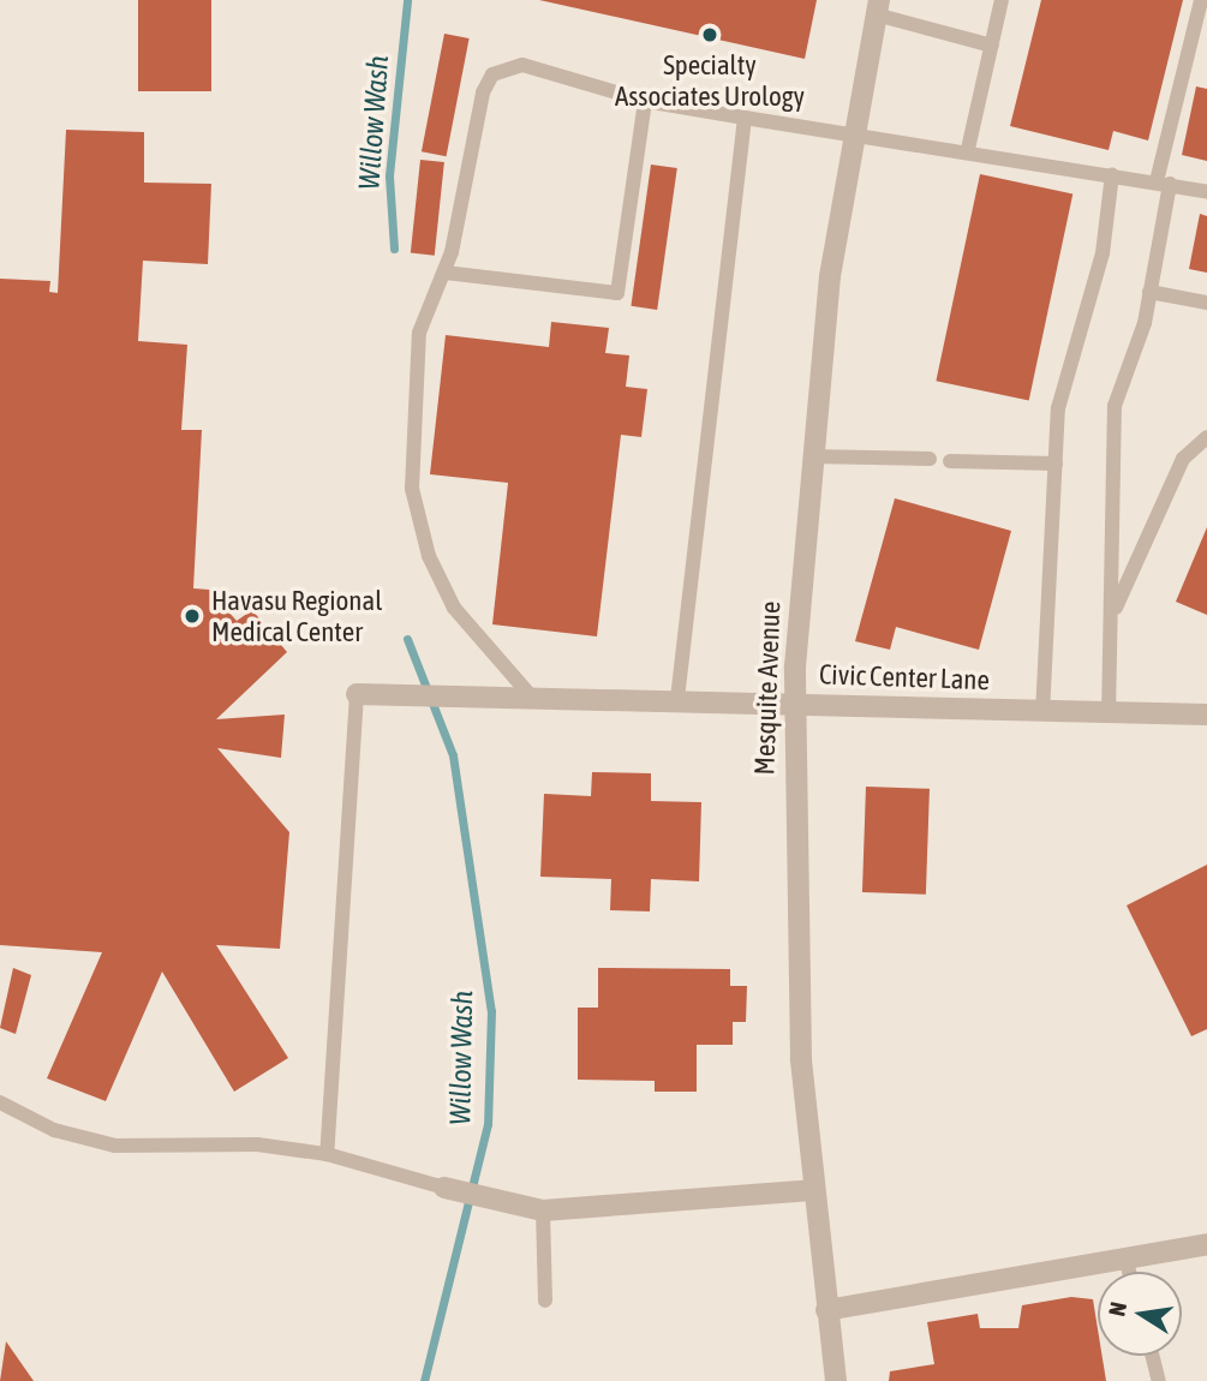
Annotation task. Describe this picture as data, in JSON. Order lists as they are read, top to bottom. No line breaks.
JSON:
{"streets":{"street":["Civic Center Lane","Mesquite Avenue"]},"crossings":[["Civic Center Lane","Mesquite Avenue"]],"water":["Willow Wash"],"places":["Specialty Associates Urology","Havasu Regional Medical Center"],"north":"left"}
